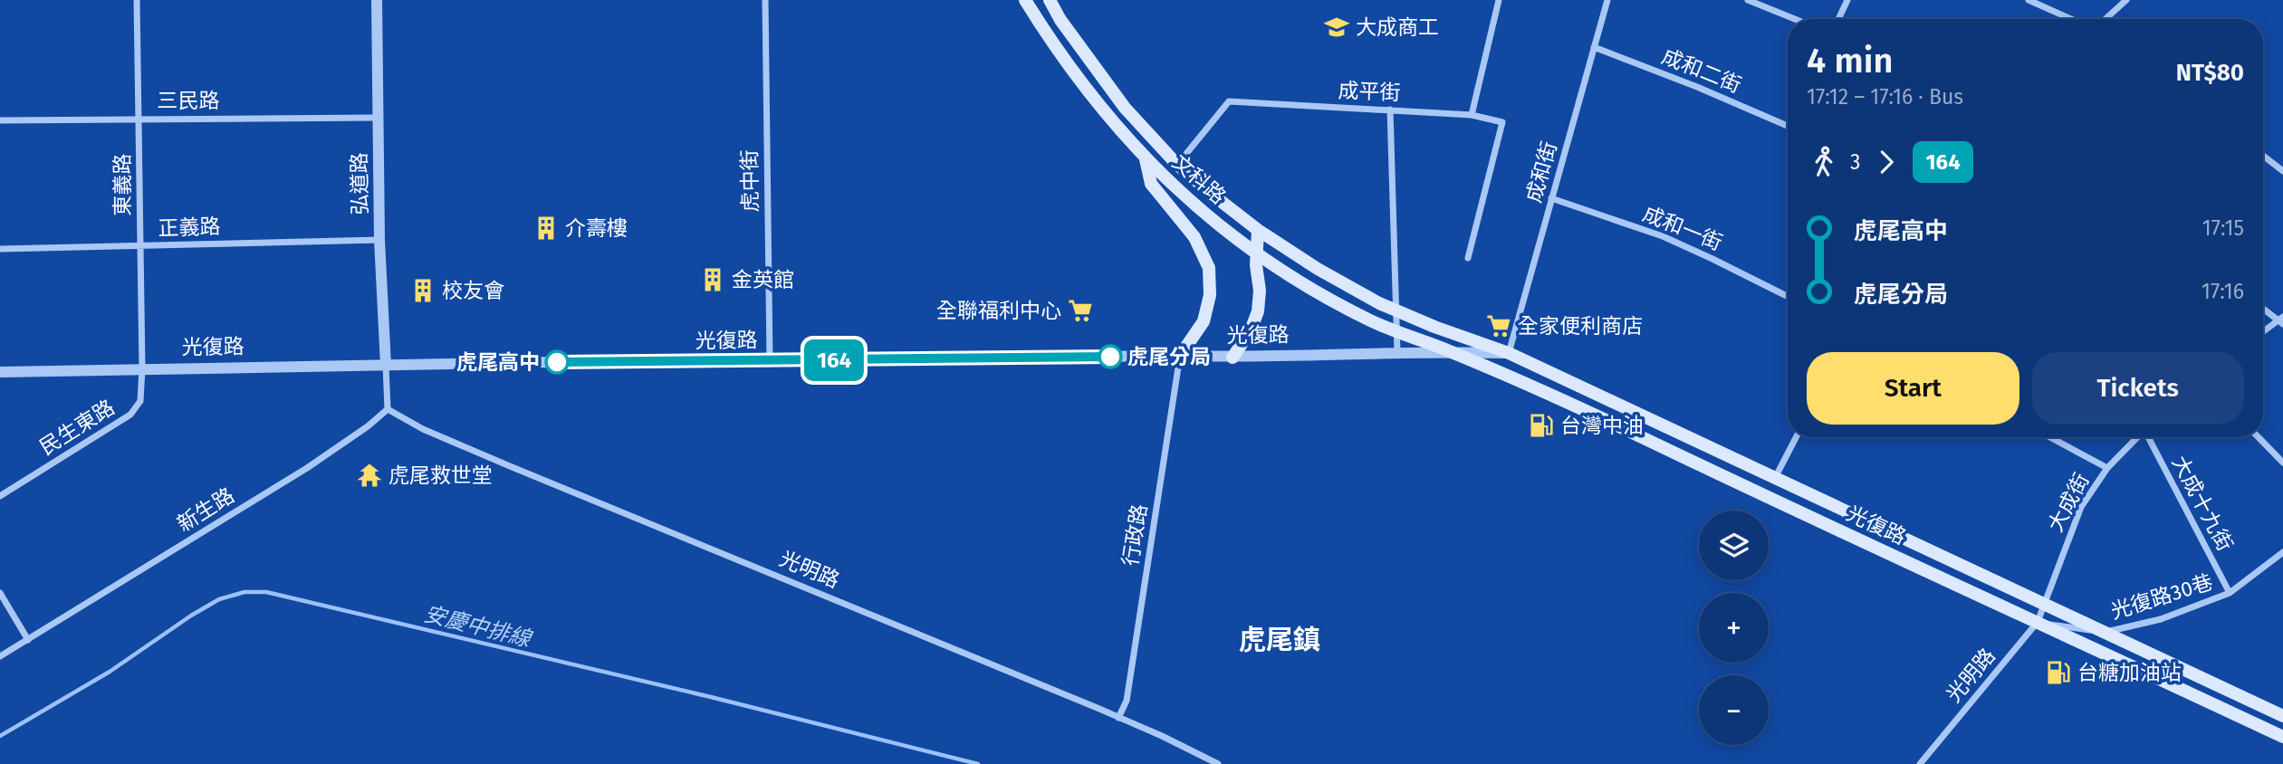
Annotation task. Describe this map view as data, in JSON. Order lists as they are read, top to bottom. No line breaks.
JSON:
{"streets":{"main road":["文科路","光復路"],"street":["成和二街","成平街","三民路","成和街","虎中街","弘道路","東義路","正義路","成和一街","民生東路","大成街","大成十九街","新生路","行政路","光明路","光復路30巷"]},"crossings":[["成和二街","成和街"],["成平街","文科路"],["三民路","弘道路"],["三民路","東義路"],["成和街","文科路"],["成和街","成和一街"],["成和街","光復路"],["文科路","光復路"],["虎中街","光復路"],["弘道路","正義路"],["弘道路","光復路"],["東義路","正義路"],["東義路","光復路"],["東義路","民生東路"],["光復路","民生東路"],["光復路","大成街"],["光復路","行政路"],["光復路","光明路"],["光復路","光復路30巷"],["大成街","光明路"],["大成十九街","光復路30巷"],["新生路","光明路"],["行政路","光明路"],["光明路","光復路30巷"]],"districts":["虎尾鎮"],"water":["安慶中排線"],"places":{"school or university":["大成商工"],"building":["介壽樓","金英館","校友會"],"supermarket":["全聯福利中心","全家便利商店"],"other":["虎尾分局","虎尾高中"],"fuel station":["台灣中油","台糖加油站"],"temple":["虎尾救世堂"]},"lines":["bus line 164"],"page":{"on_map":"164","heading":["4 min","17:12 – 17:16 · Bus","NT$80"],"legs":["3","164"],"list":[{"name":"虎尾高中","value":"17:15"},{"name":"虎尾分局","value":"17:16"}],"buttons":["Start","Tickets"],"map_buttons":["+","−"]}}
